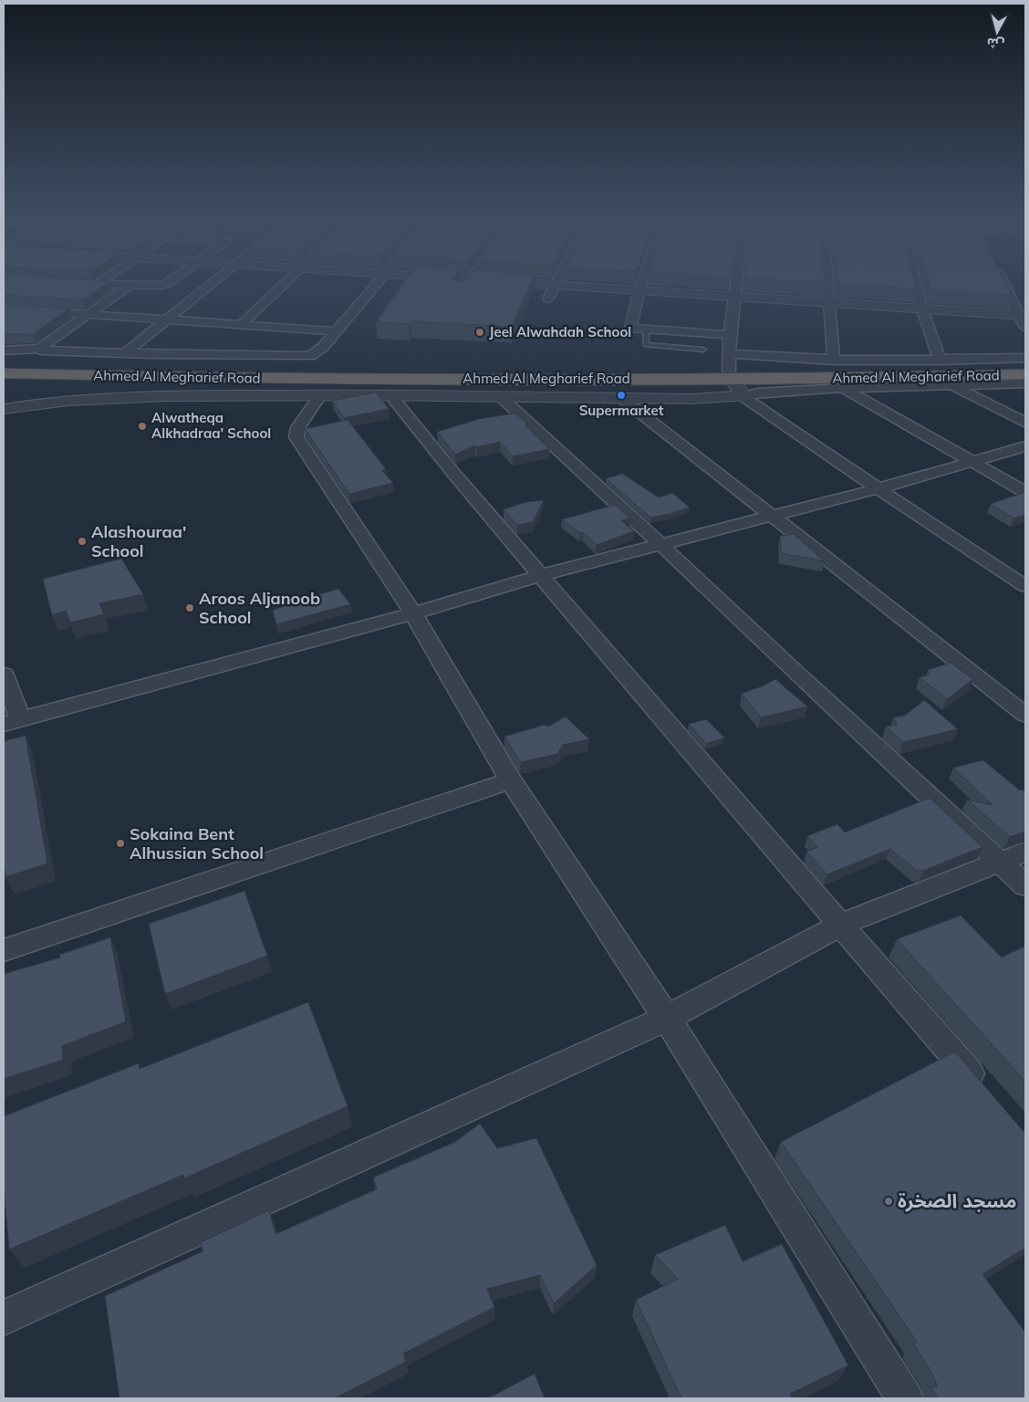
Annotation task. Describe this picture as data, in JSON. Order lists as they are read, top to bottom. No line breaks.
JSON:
{"streets":{"highway":["Ahmed Al Megharief Road"]},"places":["Jeel Alwahdah School","Supermarket","Alwatheqa Alkhadraa' School","Alashouraa' School","Aroos Aljanoob School","Sokaina Bent Alhussian School","مسجد الصخرة"],"north":"bottom"}
